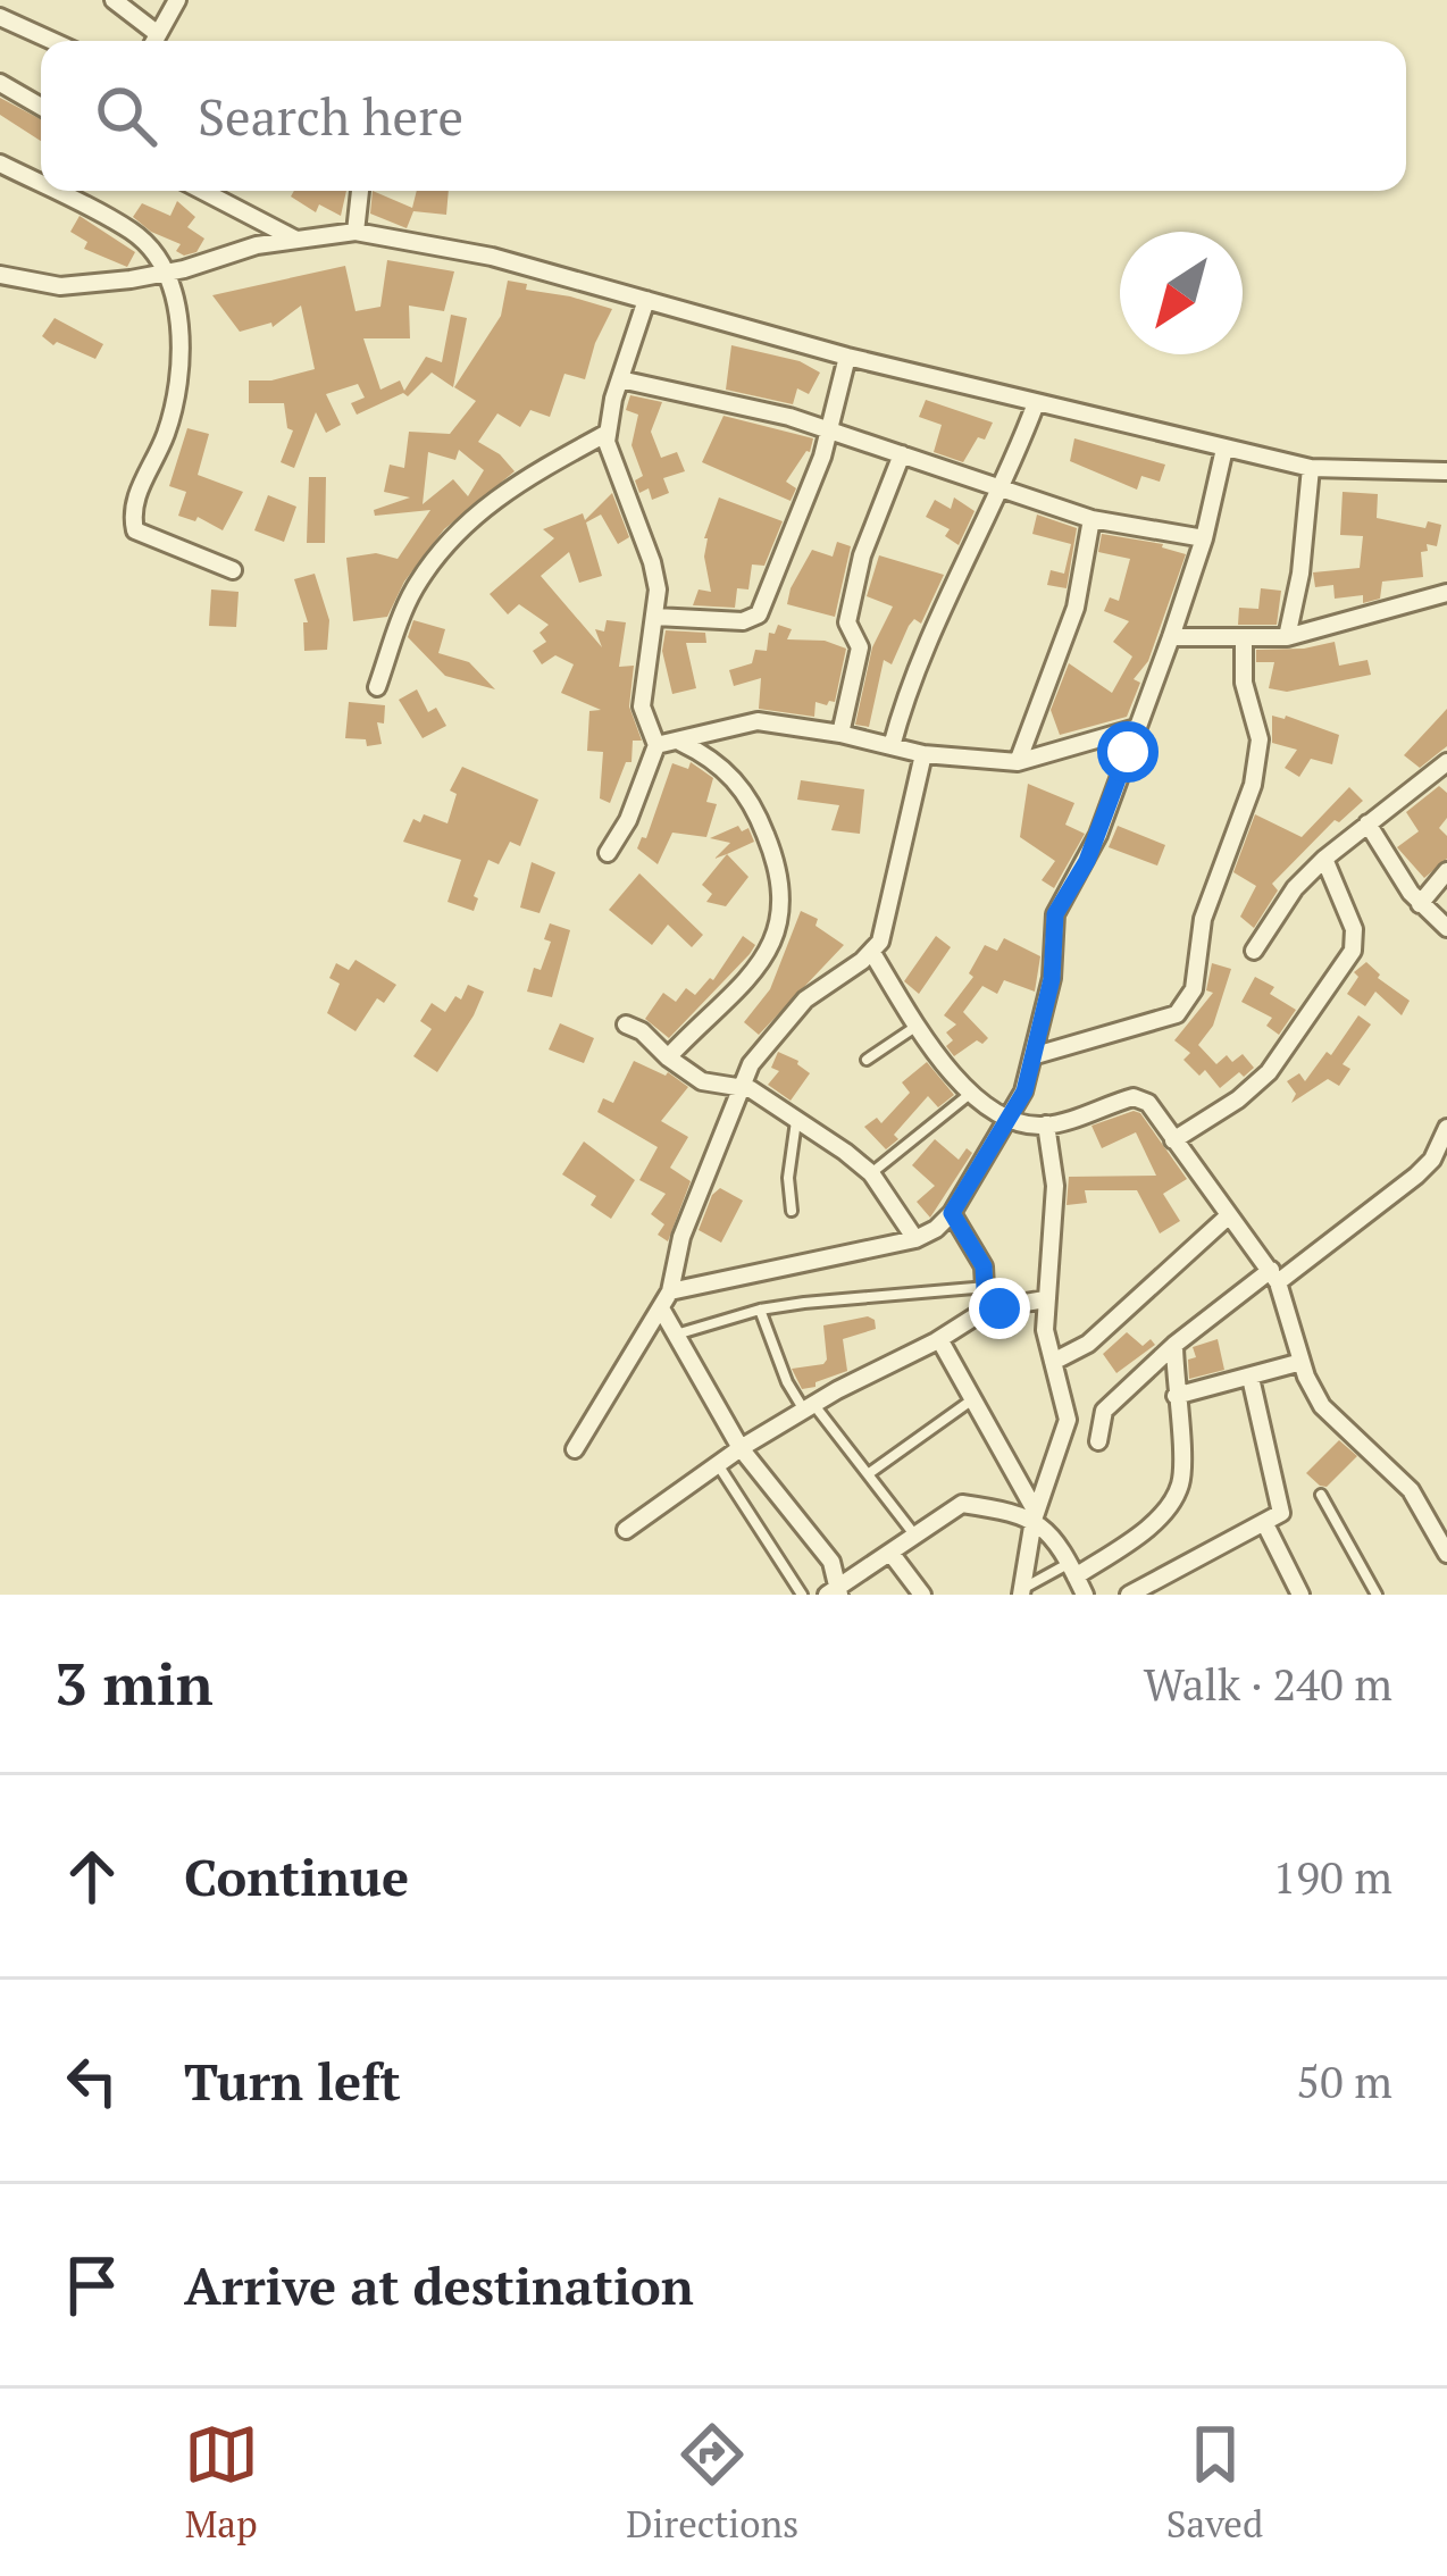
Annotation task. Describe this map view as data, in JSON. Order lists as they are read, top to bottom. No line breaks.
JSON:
{"north":"bottom left","page":{"search":"Search here","heading":["3 min","Walk · 240 m"],"list":[["Continue","190 m"],["Turn left","50 m"],"Arrive at destination"],"nav":["Map","Directions","Saved"]}}
